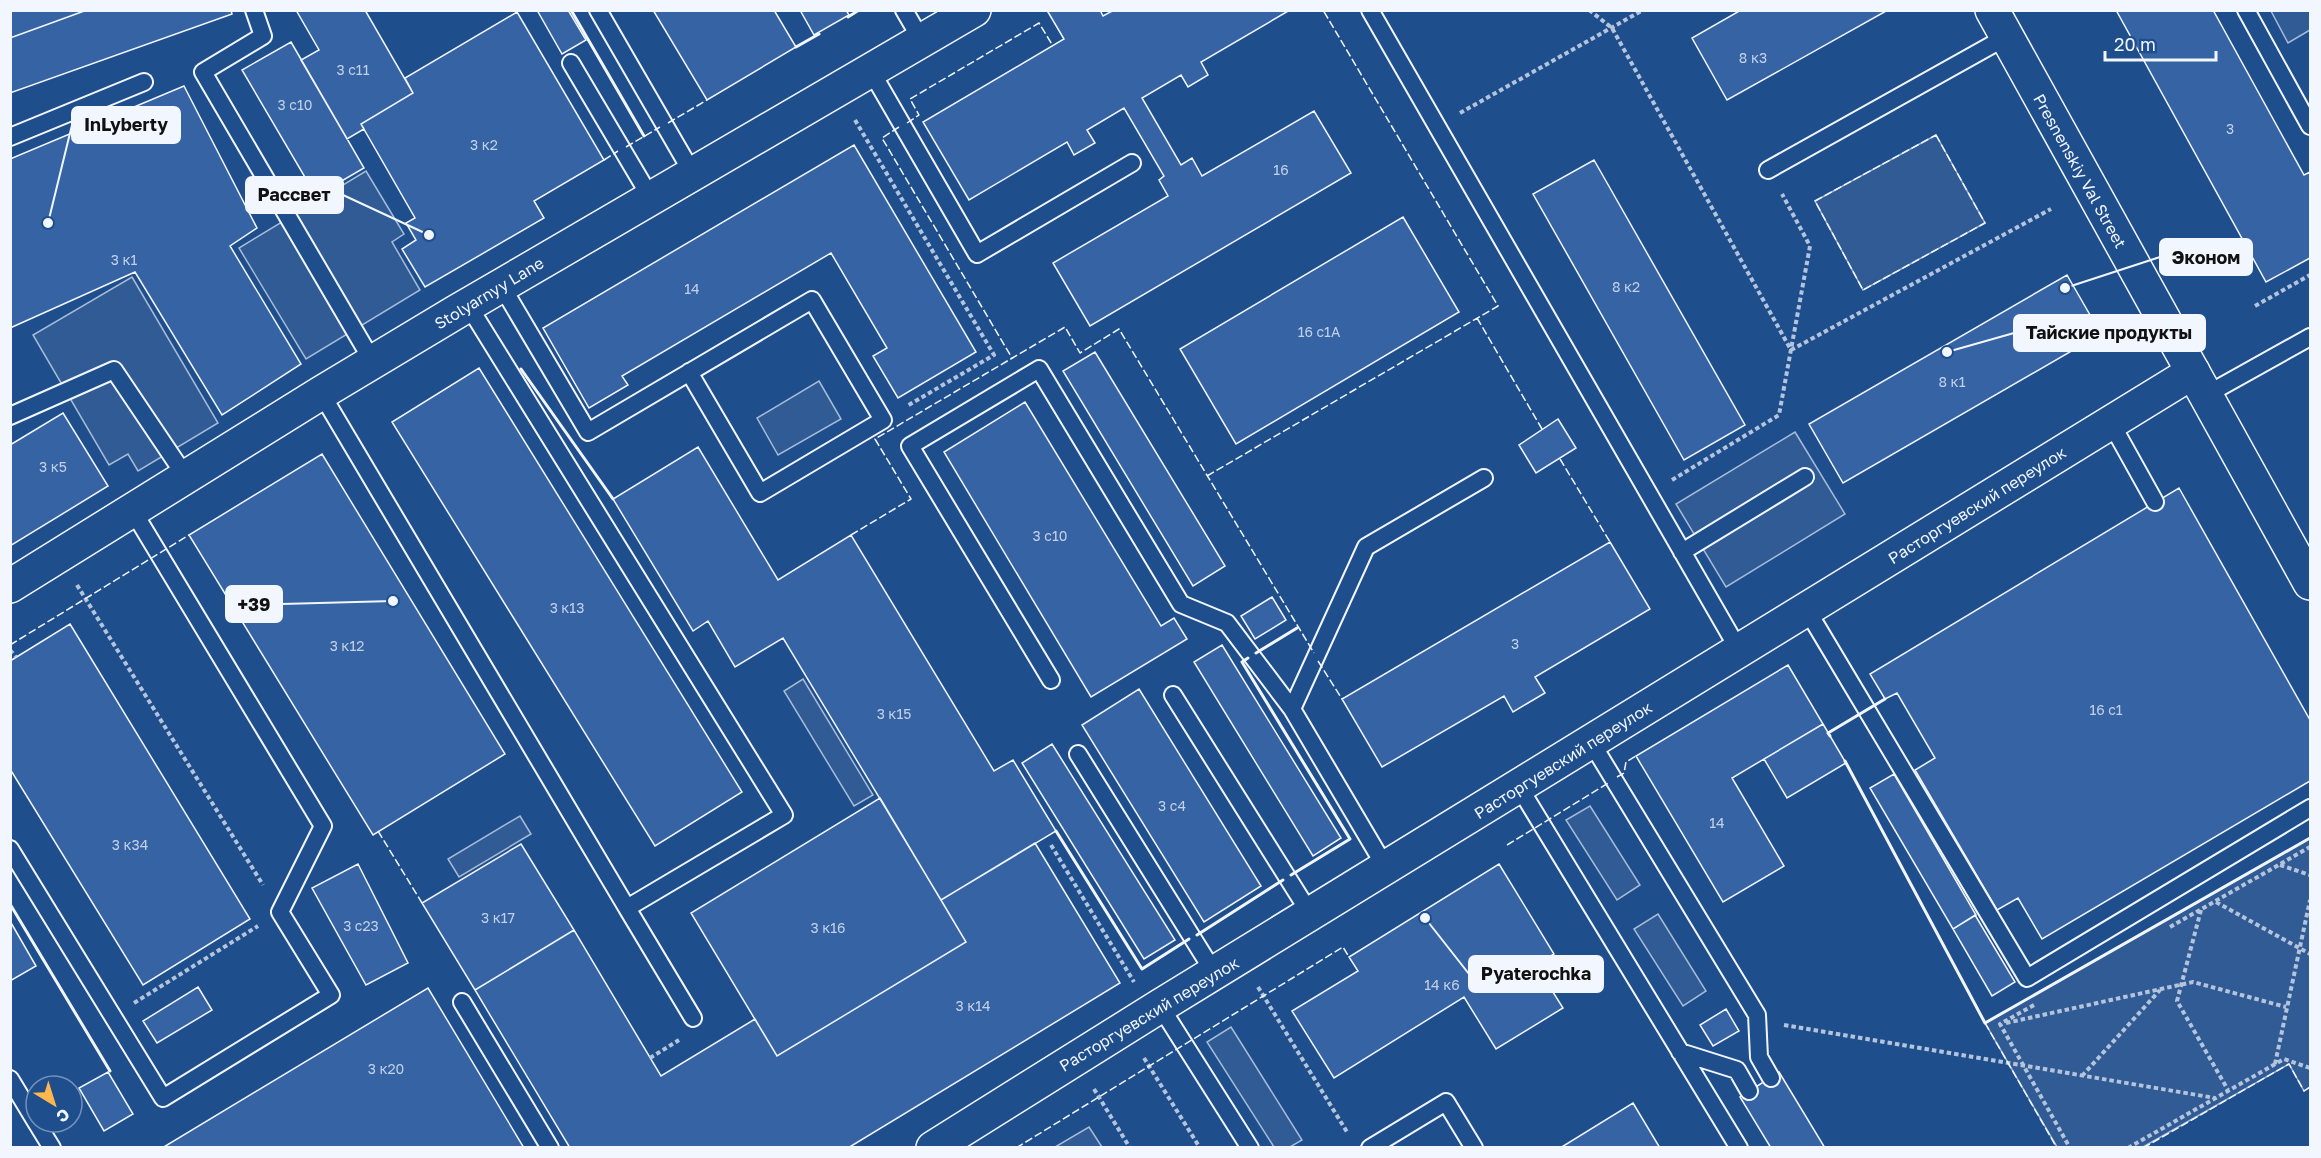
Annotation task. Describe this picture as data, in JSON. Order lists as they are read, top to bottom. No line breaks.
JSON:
{"streets":{"street":["Presnenskiy Val Street","Stolyarnyy Lane","Расторгуевский переулок"]},"crossings":[["Presnenskiy Val Street","Расторгуевский переулок"]],"places":["InLyberty","Рассвет","Эконом","Тайские продукты","+39","Pyaterochka"],"house_numbers":["8 к3","3 с11","3 с10","3","3 к2","16","3 к1","8 к2","14","16 c1A","8 к1","3 к5","3 с10","3 к13","3","3 к12","16 с1","3 к15","3 с4","14","3 к34","3 к17","3 с23","3 к16","14 к6","3 к14","3 к20"],"scale_bar":"20 m","north":"bottom right"}
